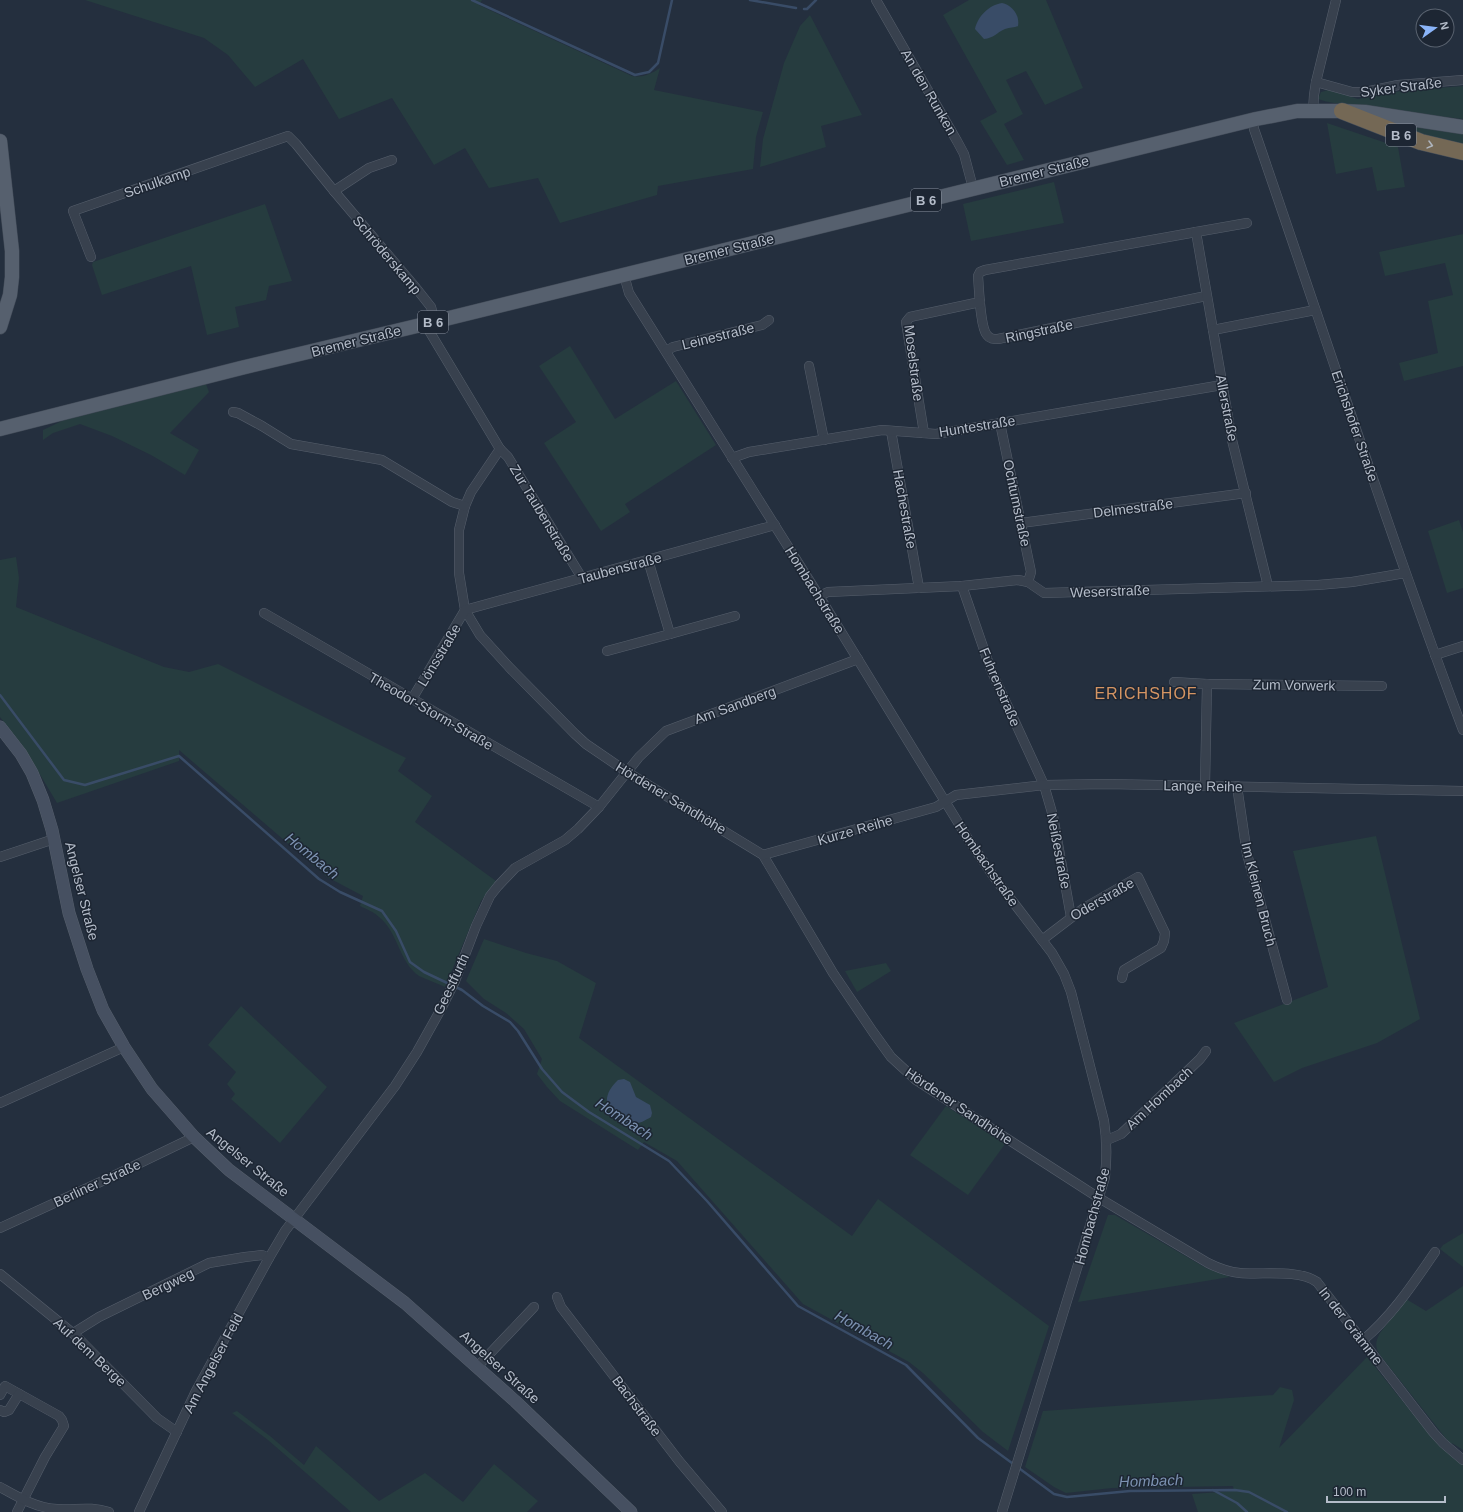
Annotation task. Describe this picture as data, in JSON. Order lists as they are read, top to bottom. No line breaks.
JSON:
{"streets":{"highway":["B 6"],"main road":["Bremer Straße","Angelser Straße"],"street":["Syker Straße","An den Runken","Schulkamp","Schröderskamp","Ringstraße","Leinestraße","Moselstraße","Allerstraße","Huntestraße","Erichshofer Straße","Ochtumstraße","Delmestraße","Hachestraße","Zur Taubenstraße","Taubenstraße","Hombachstraße","Weserstraße","Lönsstraße","Zum Vorwerk","Fuhrenstraße","Am Sandberg","Theodor-Storm-Straße","Lange Reihe","Hördener Sandhöhe","Kurze Reihe","Neißestraße","Im Kleinen Bruch","Oderstraße","Geestfurth","Am Hombach","Berliner Straße","Bergweg","In der Grämme","Auf dem Berge","Am Angelser Feld","Bachstraße"]},"crossings":[["An den Runken","Bremer Straße"],["B 6","Bremer Straße"],["Bremer Straße","Schröderskamp"],["Bremer Straße","Erichshofer Straße"],["Bremer Straße","Hombachstraße"],["Schulkamp","Schröderskamp"],["Ringstraße","Moselstraße"],["Leinestraße","Hombachstraße"],["Moselstraße","Huntestraße"],["Allerstraße","Huntestraße"],["Allerstraße","Delmestraße"],["Allerstraße","Weserstraße"],["Huntestraße","Ochtumstraße"],["Huntestraße","Hachestraße"],["Huntestraße","Hombachstraße"],["Erichshofer Straße","Weserstraße"],["Ochtumstraße","Delmestraße"],["Ochtumstraße","Weserstraße"],["Zur Taubenstraße","Taubenstraße"],["Zur Taubenstraße","Hördener Sandhöhe"],["Taubenstraße","Hombachstraße"],["Taubenstraße","Lönsstraße"],["Taubenstraße","Hördener Sandhöhe"],["Hombachstraße","Am Sandberg"],["Hombachstraße","Lange Reihe"],["Hombachstraße","Hördener Sandhöhe"],["Hombachstraße","Kurze Reihe"],["Hombachstraße","Oderstraße"],["Hombachstraße","Am Hombach"],["Hombachstraße","In der Grämme"],["Lönsstraße","Theodor-Storm-Straße"],["Lönsstraße","Hördener Sandhöhe"],["Fuhrenstraße","Lange Reihe"],["Fuhrenstraße","Neißestraße"],["Am Sandberg","Hördener Sandhöhe"],["Am Sandberg","Geestfurth"],["Theodor-Storm-Straße","Geestfurth"],["Lange Reihe","Kurze Reihe"],["Lange Reihe","Neißestraße"],["Lange Reihe","Im Kleinen Bruch"],["Hördener Sandhöhe","Kurze Reihe"],["Hördener Sandhöhe","Geestfurth"],["Hördener Sandhöhe","In der Grämme"],["Neißestraße","Oderstraße"],["Angelser Straße","Geestfurth"],["Angelser Straße","Berliner Straße"],["Angelser Straße","Am Angelser Feld"],["Geestfurth","Am Angelser Feld"],["Bergweg","Auf dem Berge"],["Bergweg","Am Angelser Feld"],["Auf dem Berge","Am Angelser Feld"]],"districts":["ERICHSHOF"],"water":["Hombach"],"scale_bar":"100 m","north":"right"}
